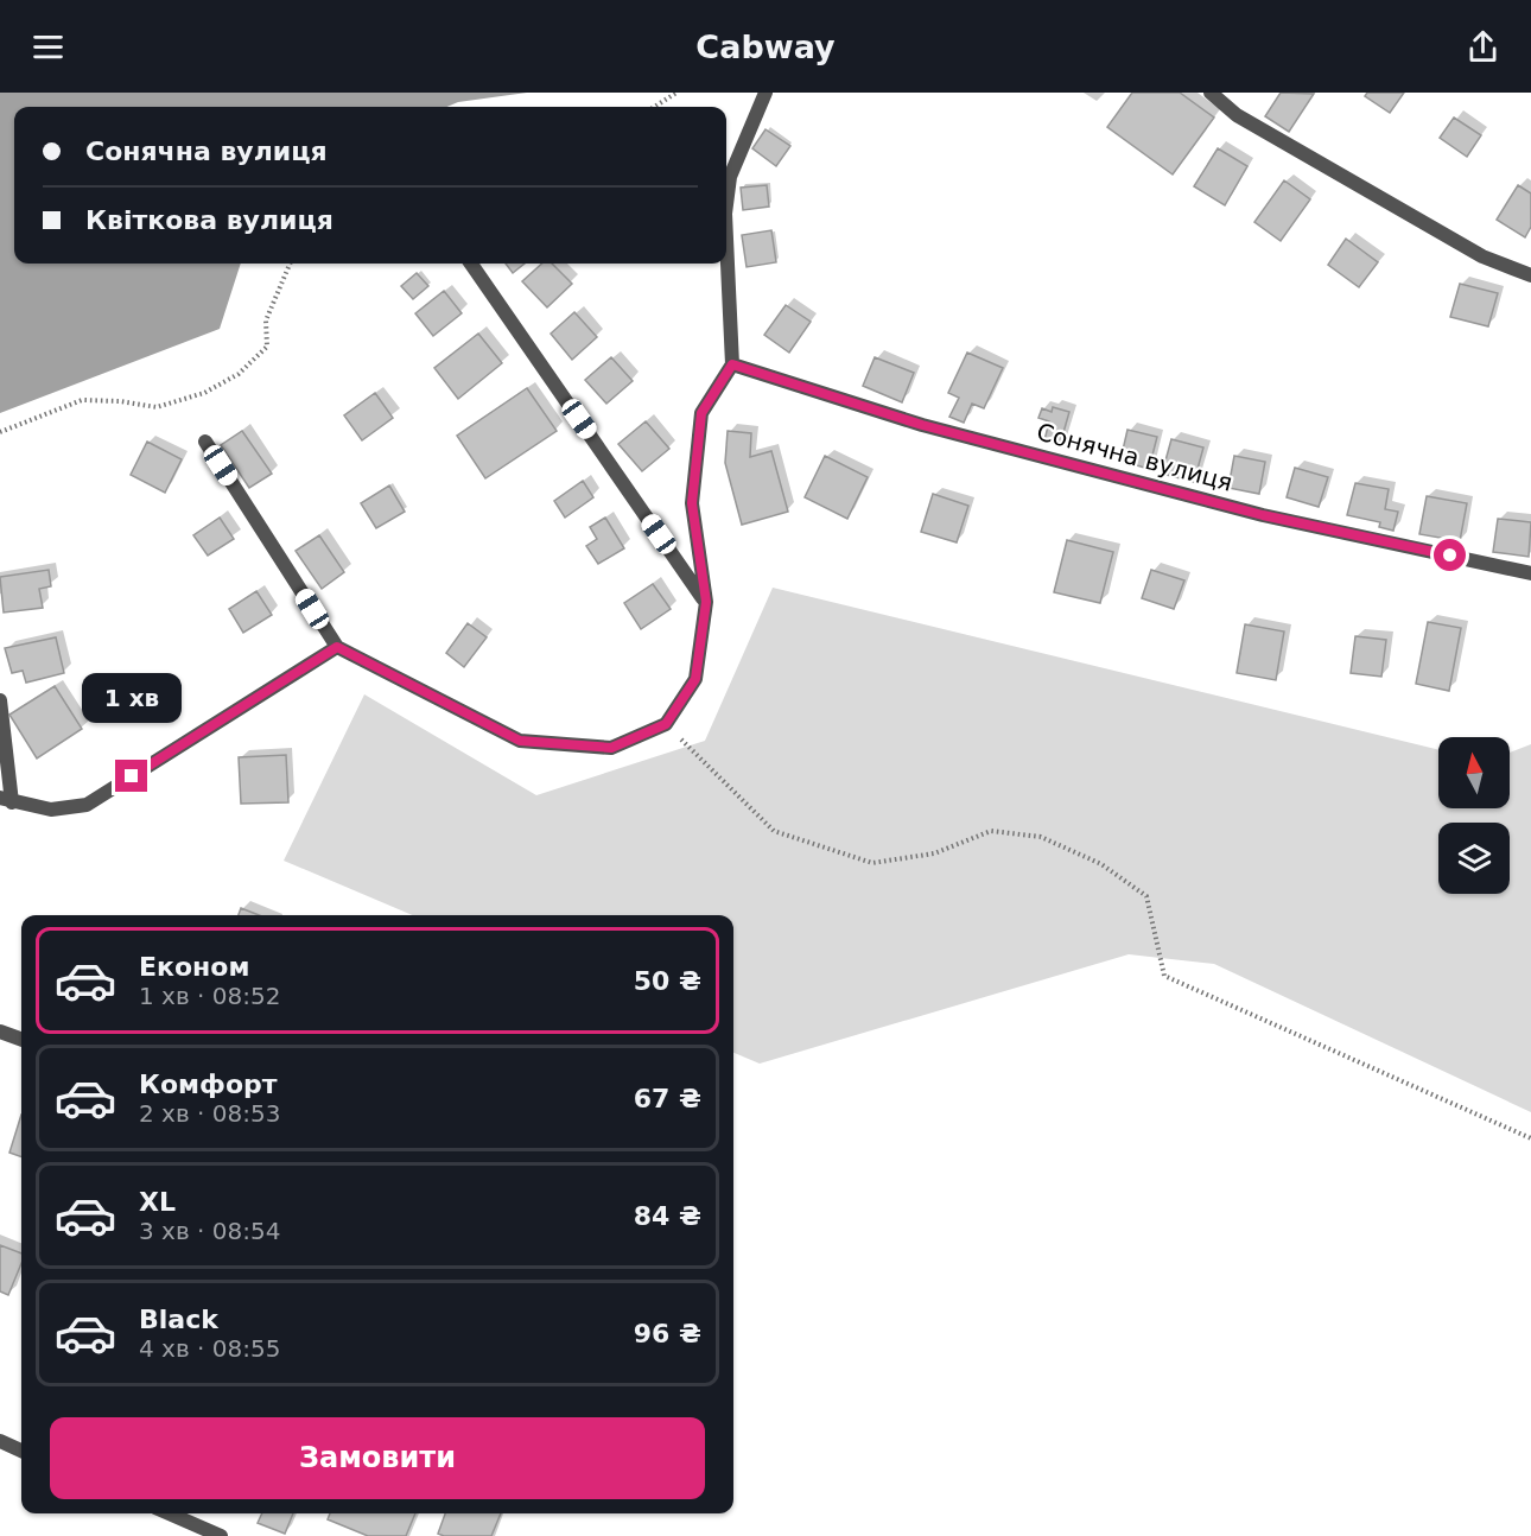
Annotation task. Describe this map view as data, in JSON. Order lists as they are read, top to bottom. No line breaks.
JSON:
{"streets":{"street":["Сонячна вулиця"]},"north":"top","page":{"header":"Cabway","banner":["Сонячна вулиця","Квіткова вулиця"],"bubble":"1 хв","list":[{"name":"Економ","note":"1 хв · 08:52","value":"50 ₴"},{"name":"Комфорт","note":"2 хв · 08:53","value":"67 ₴"},{"name":"XL","note":"3 хв · 08:54","value":"84 ₴"},{"name":"Black","note":"4 хв · 08:55","value":"96 ₴"}],"buttons":"Замовити"}}
